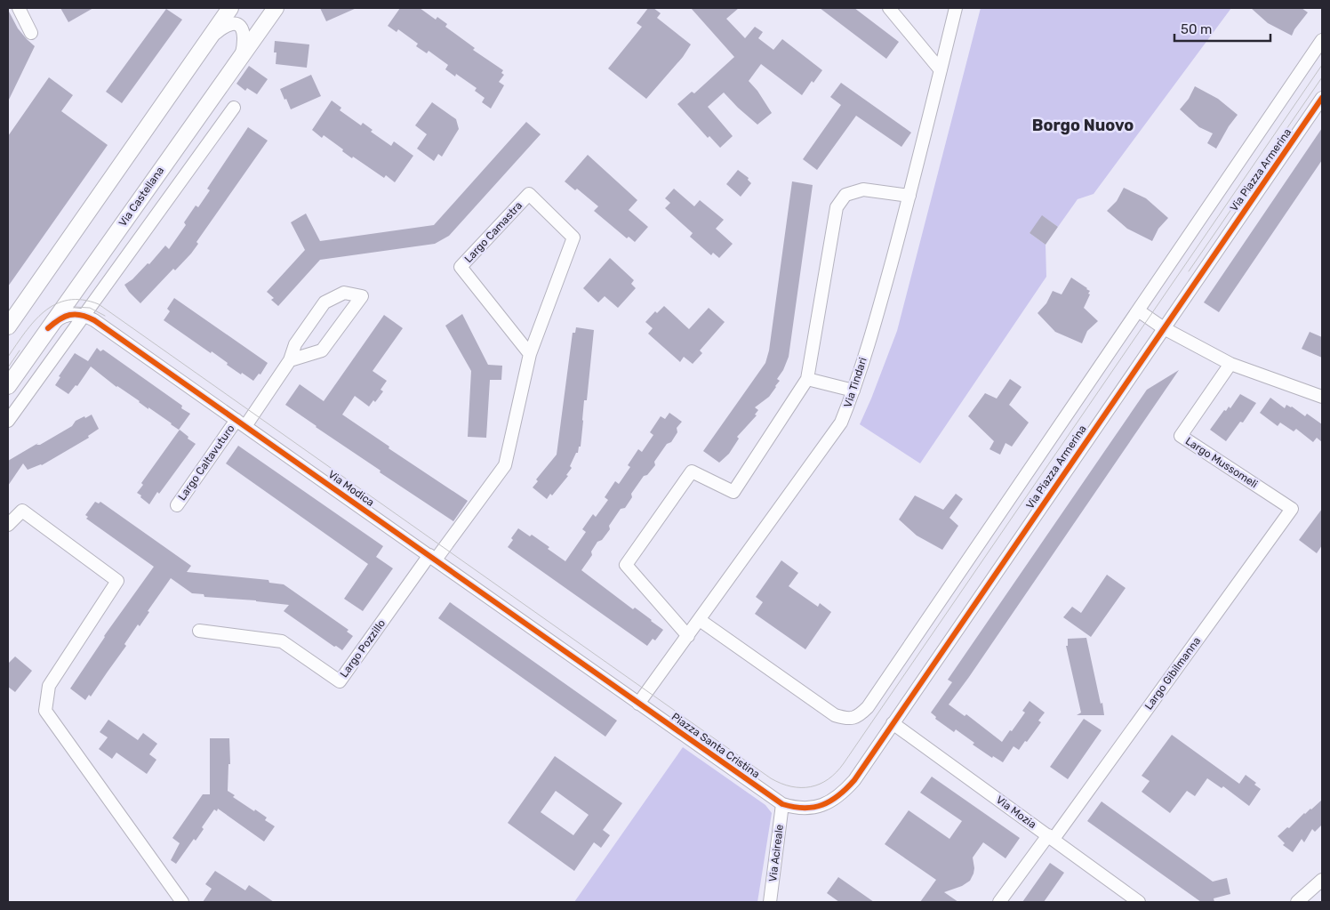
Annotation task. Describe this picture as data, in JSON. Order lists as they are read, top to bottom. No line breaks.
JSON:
{"streets":{"main road":["Via Castellana"],"street":["Via Piazza Armerina","Largo Camastra","Via Tindari","Largo Caltavuturo","Largo Mussomeli","Via Modica","Largo Pozzillo","Largo Gibilmanna","Piazza Santa Cristina","Via Mozia","Via Acireale"]},"crossings":[["Via Piazza Armerina","Via Tindari"],["Via Piazza Armerina","Piazza Santa Cristina"],["Via Piazza Armerina","Via Mozia"],["Via Piazza Armerina","Via Acireale"],["Largo Camastra","Via Modica"],["Largo Camastra","Largo Pozzillo"],["Via Tindari","Via Modica"],["Via Tindari","Piazza Santa Cristina"],["Largo Caltavuturo","Via Modica"],["Largo Mussomeli","Largo Gibilmanna"],["Via Modica","Largo Pozzillo"],["Via Modica","Piazza Santa Cristina"],["Largo Gibilmanna","Via Mozia"],["Piazza Santa Cristina","Via Acireale"]],"districts":["Borgo Nuovo"],"scale_bar":"50 m"}
